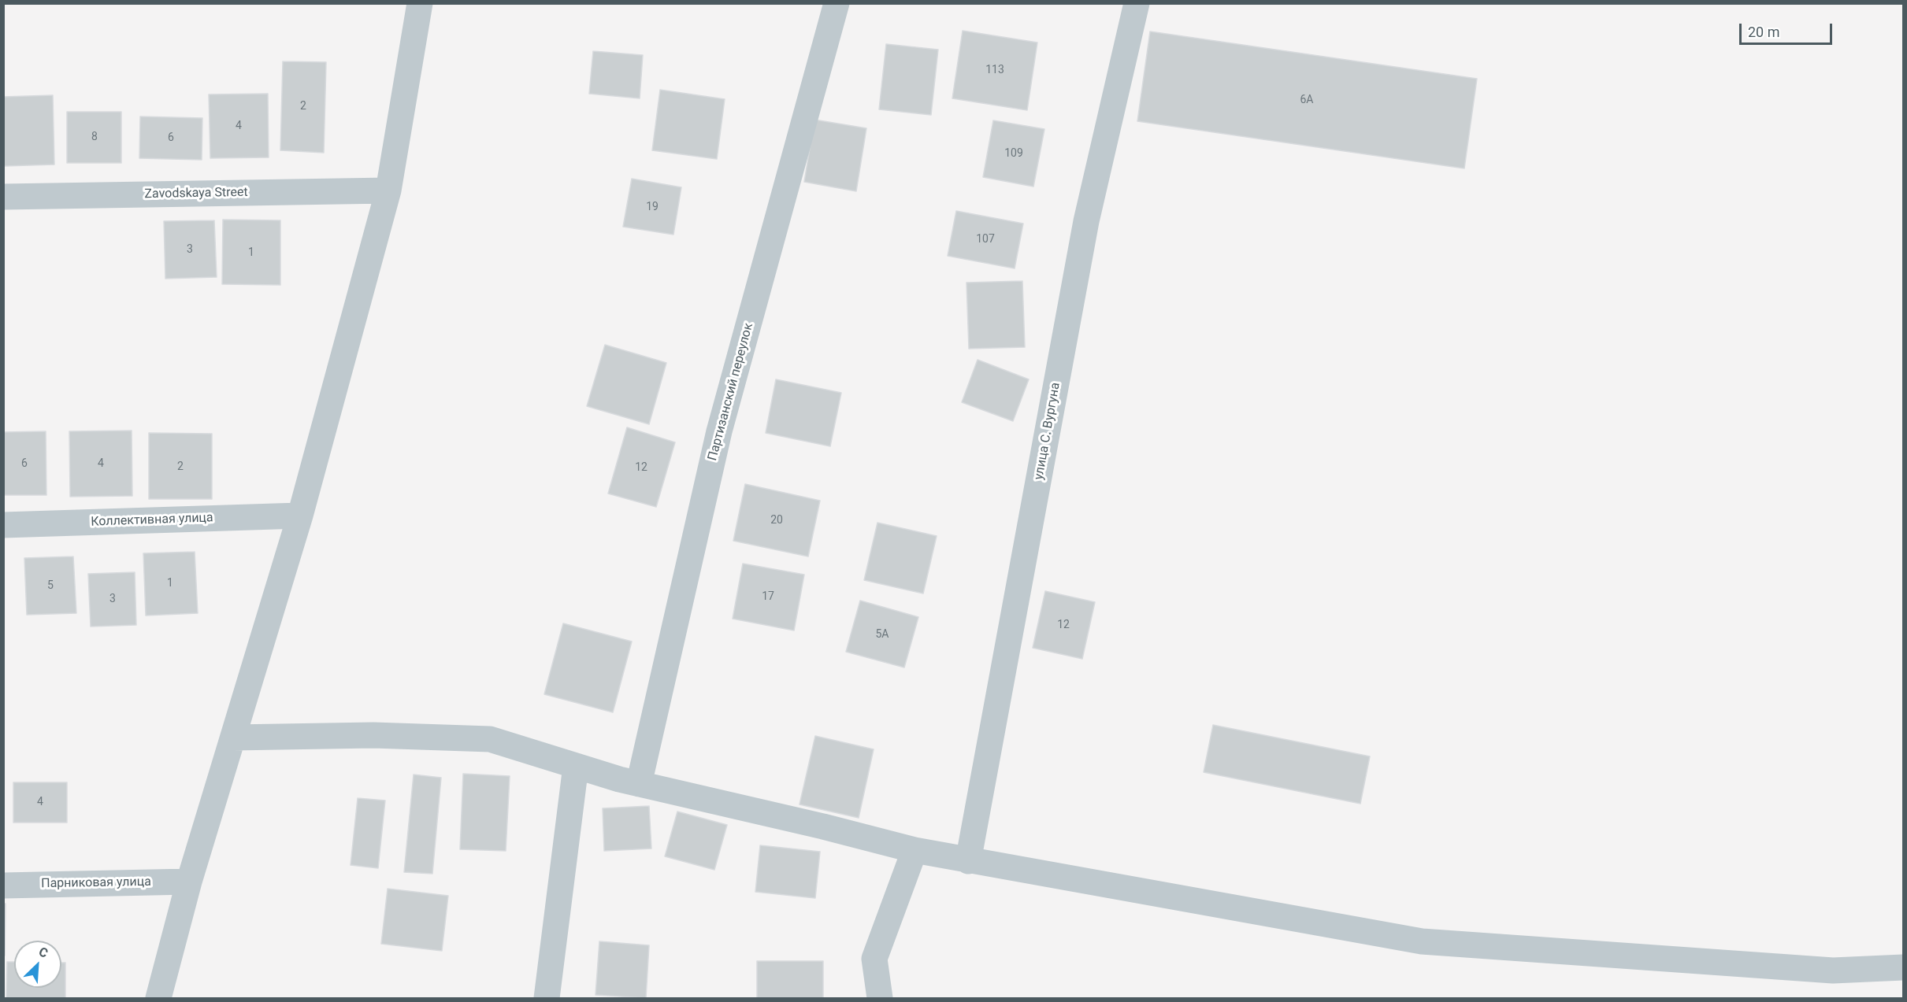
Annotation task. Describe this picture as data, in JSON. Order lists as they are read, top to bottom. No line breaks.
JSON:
{"streets":{"street":["Zavodskaya Street","Партизанский переулок","улица С. Вургуна","Коллективная улица","Парниковая улица"]},"house_numbers":["113","6А","2","4","8","6","109","19","107","3","1","6","4","2","12","20","1","5","17","3","12","5А","4"],"scale_bar":"20 m","north":"top right"}
